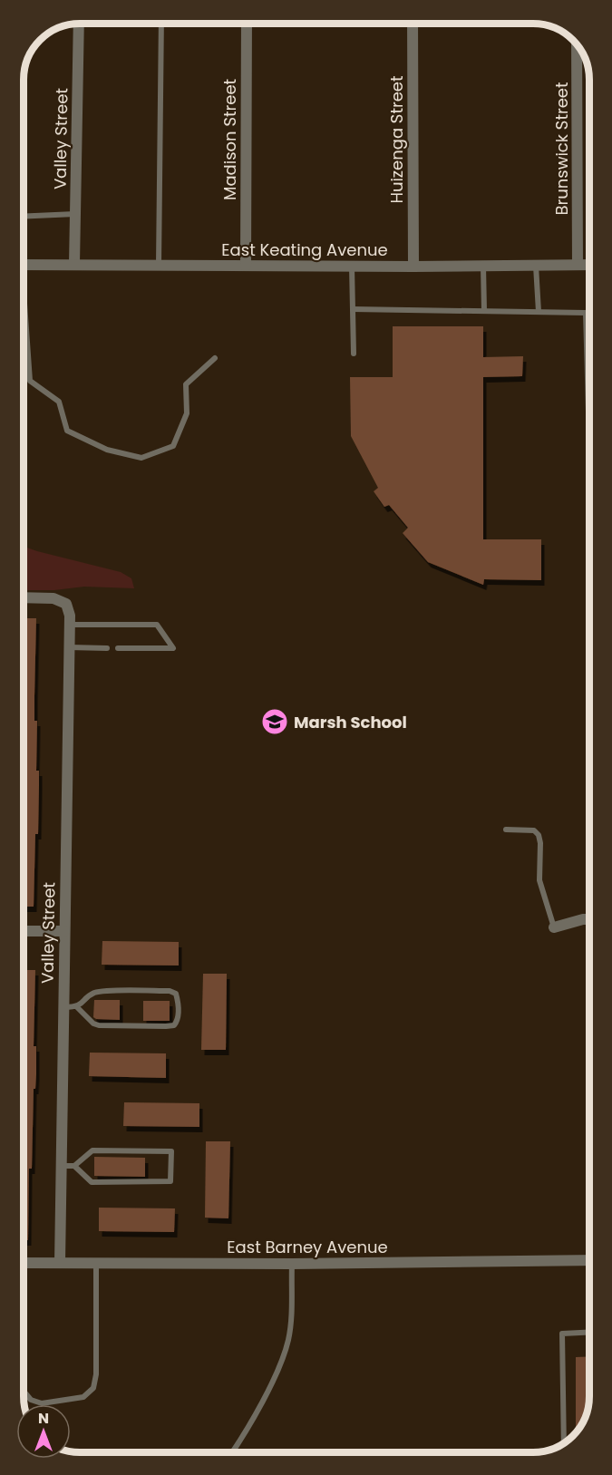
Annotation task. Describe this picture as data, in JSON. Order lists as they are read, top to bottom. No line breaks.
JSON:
{"streets":{"street":["Valley Street","Madison Street","Huizenga Street","Brunswick Street","East Keating Avenue","East Barney Avenue"]},"crossings":[["Valley Street","East Keating Avenue"],["Valley Street","East Barney Avenue"],["Madison Street","East Keating Avenue"],["Huizenga Street","East Keating Avenue"],["Brunswick Street","East Keating Avenue"]],"places":{"school or university":["Marsh School"]},"north":"top"}
